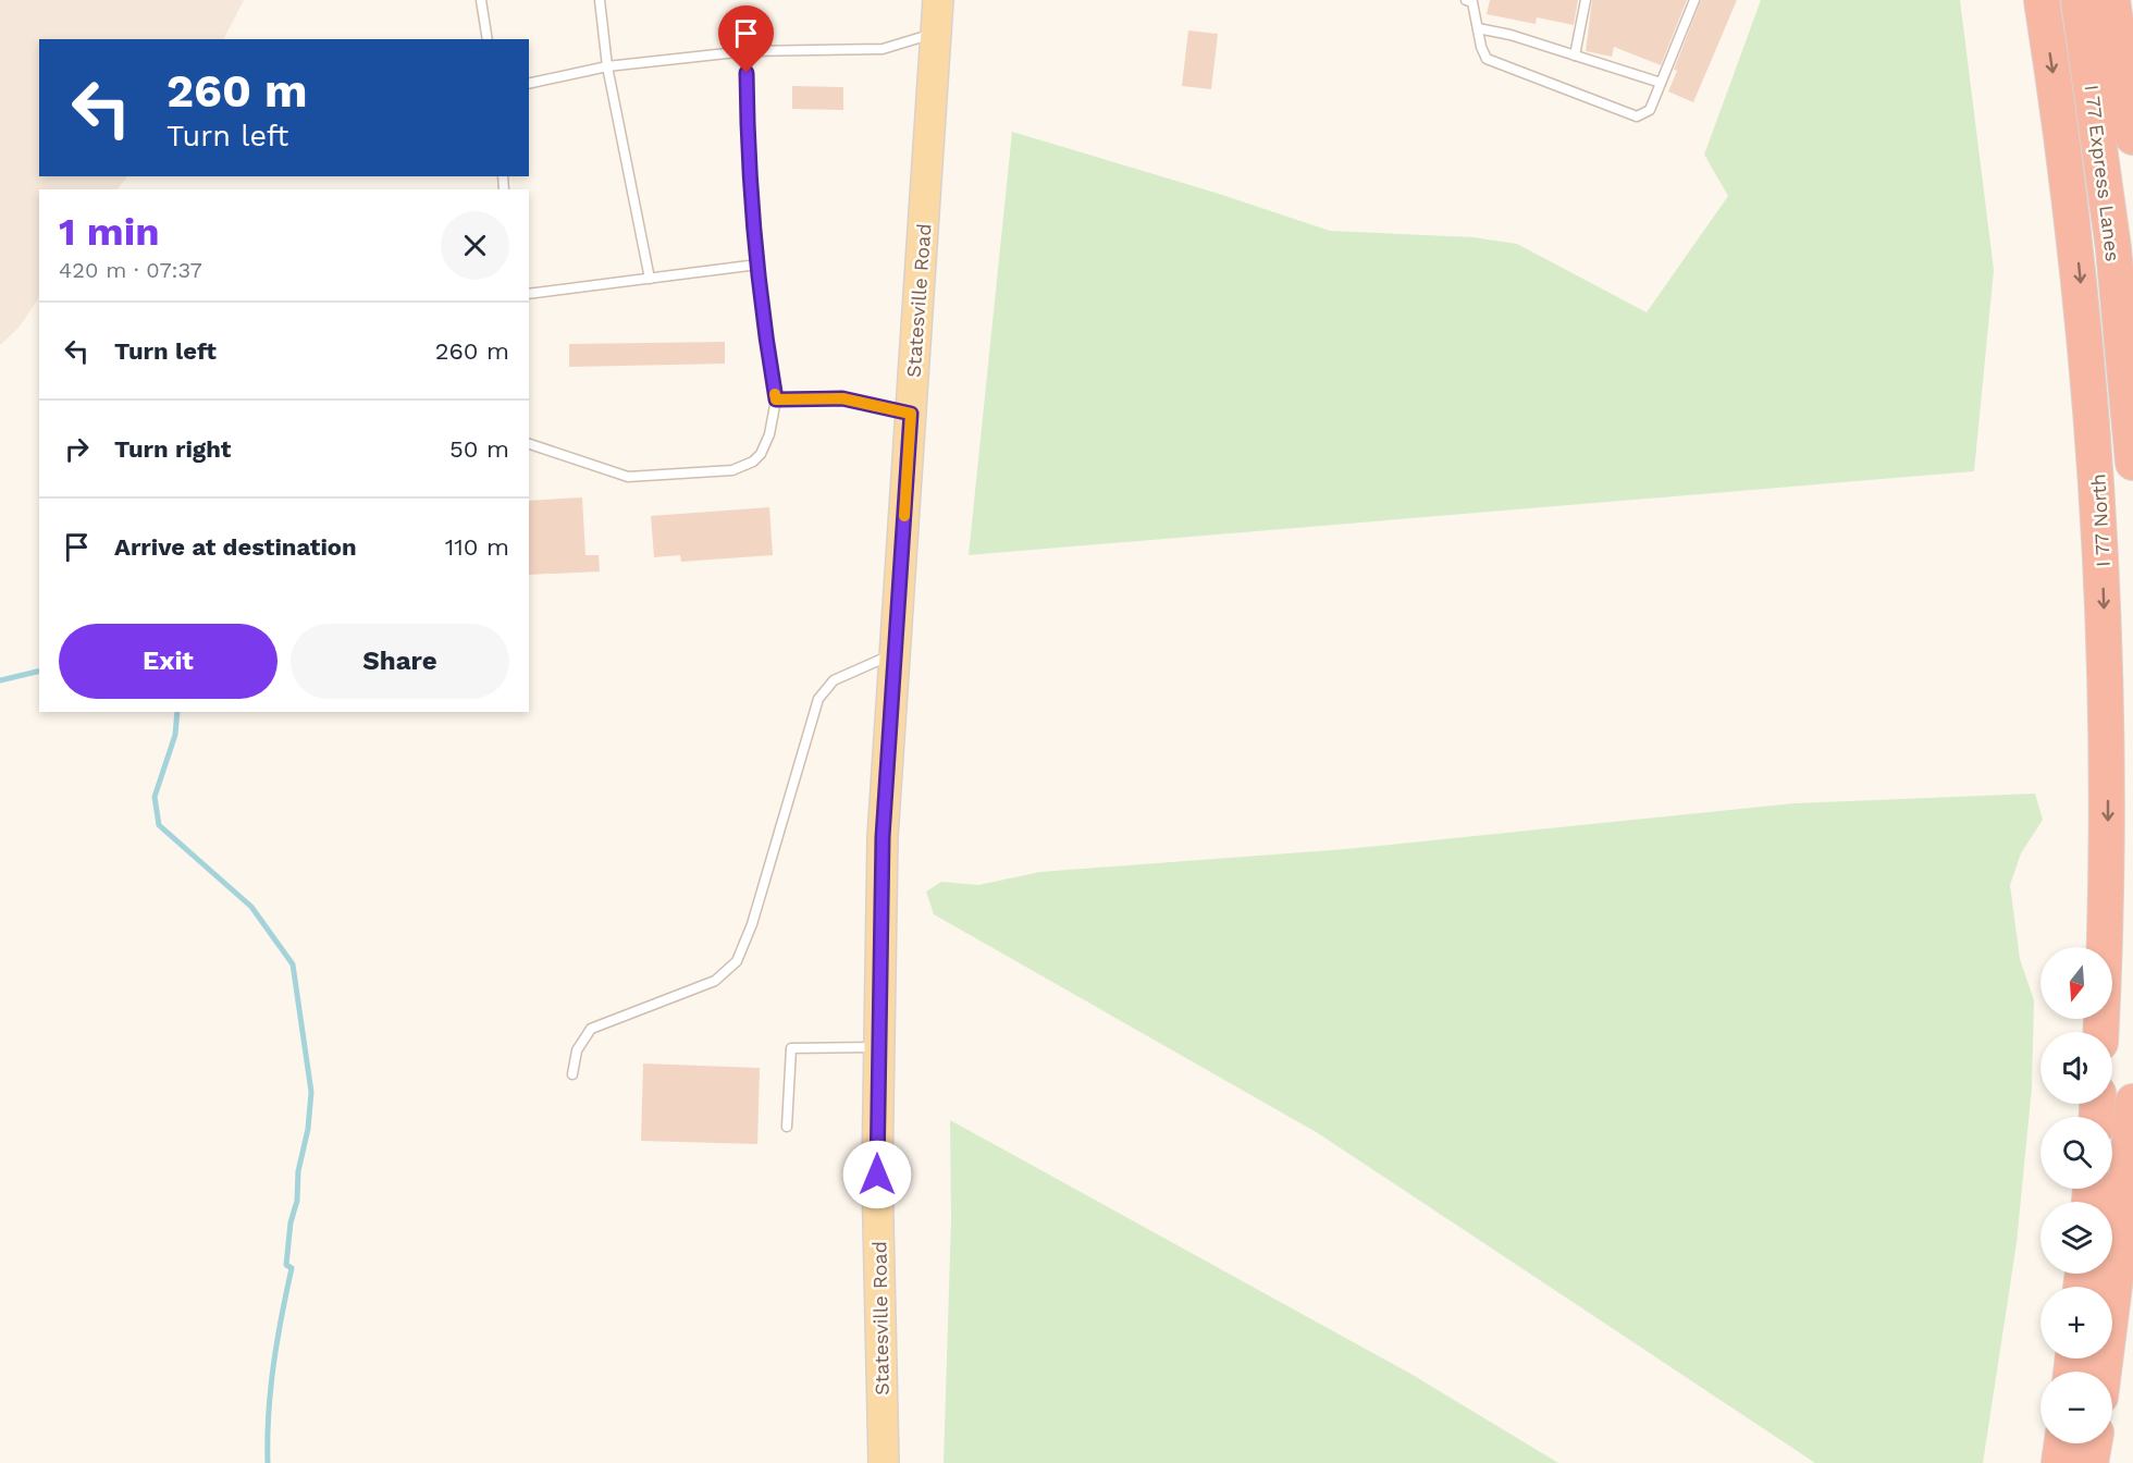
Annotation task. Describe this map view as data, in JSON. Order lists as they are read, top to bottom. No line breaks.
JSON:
{"streets":{"highway":["I 77 Express Lanes","I 77 North"],"main road":["Statesville Road"]},"one_way":["I 77 North"],"north":"bottom","page":{"turn":["260 m","Turn left"],"heading":["1 min","420 m · 07:37"],"list":[{"name":"Turn left","value":"260 m"},{"name":"Turn right","value":"50 m"},{"name":"Arrive at destination","value":"110 m"}],"buttons":["Exit","Share"],"map_buttons":["+","−"]}}
